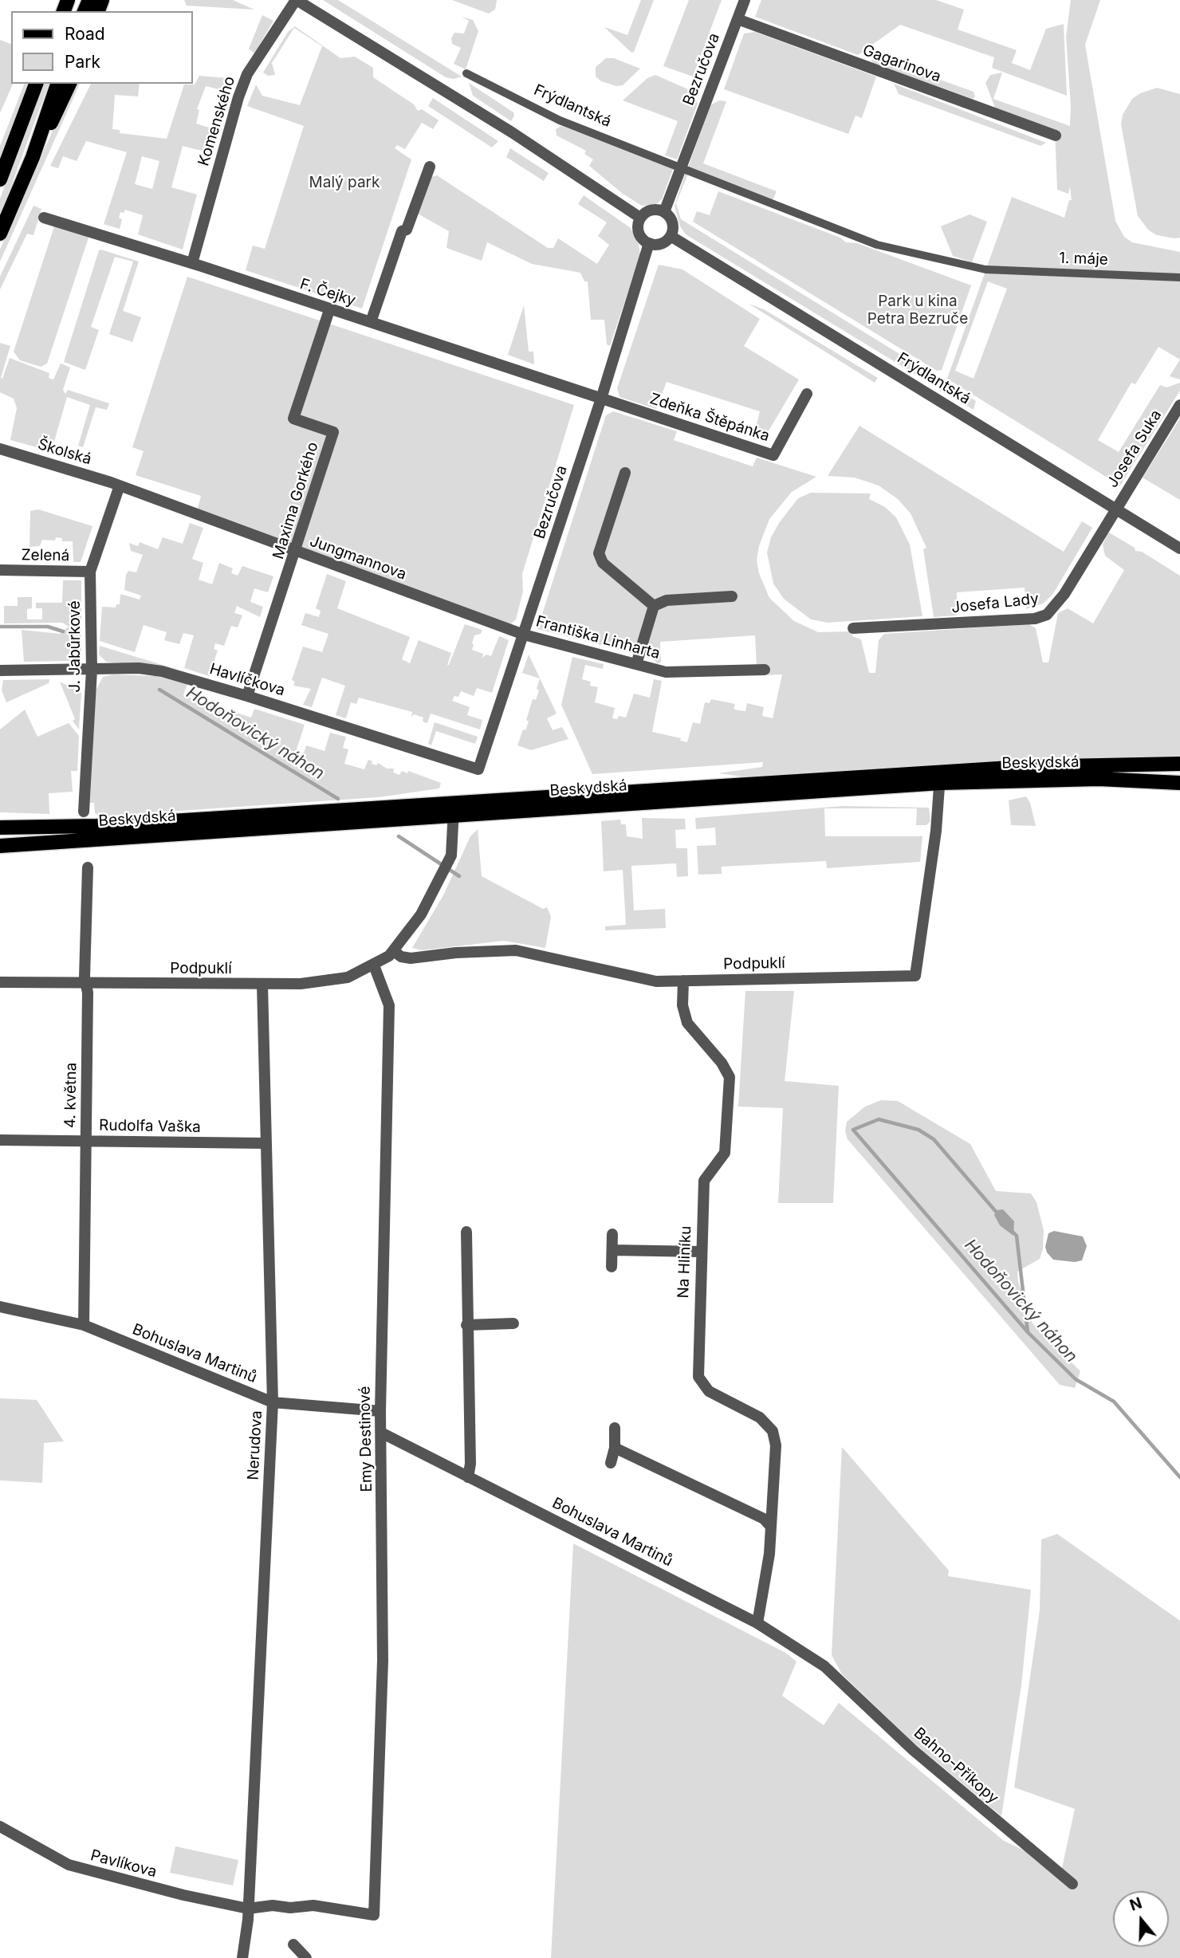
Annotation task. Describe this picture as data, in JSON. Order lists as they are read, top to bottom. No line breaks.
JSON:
{"streets":{"main road":["Beskydská"],"street":["Gagarinova","Bezručova","Frýdlantská","Komenského","1. máje","F. Čejky","Zdeňka Štěpánka","Josefa Suka","Školská","Maxima Gorkého","Zelená","Jungmannova","Josefa Lady","Františka Linharta","J. Jabůrkové","Havlíčkova","Podpuklí","4. května","Rudolfa Vaška","Na Hliníku","Bohuslava Martinů","Emy Destinové","Nerudova","Bahno-Příkopy","Pavlíkova"]},"crossings":[["Gagarinova","Bezručova"],["Bezručova","Frýdlantská"],["Bezručova","F. Čejky"],["Bezručova","Zdeňka Štěpánka"],["Bezručova","Jungmannova"],["Bezručova","Františka Linharta"],["Bezručova","Havlíčkova"],["Frýdlantská","1. máje"],["Frýdlantská","Josefa Suka"],["Frýdlantská","Josefa Lady"],["Komenského","F. Čejky"],["F. Čejky","Zdeňka Štěpánka"],["F. Čejky","Maxima Gorkého"],["Josefa Suka","Josefa Lady"],["Školská","Jungmannova"],["Školská","J. Jabůrkové"],["Maxima Gorkého","Jungmannova"],["Maxima Gorkého","Havlíčkova"],["Zelená","J. Jabůrkové"],["Jungmannova","Františka Linharta"],["Jungmannova","J. Jabůrkové"],["J. Jabůrkové","Havlíčkova"],["Beskydská","Podpuklí"],["Podpuklí","4. května"],["Podpuklí","Na Hliníku"],["Podpuklí","Emy Destinové"],["Podpuklí","Nerudova"],["4. května","Rudolfa Vaška"],["4. května","Bohuslava Martinů"],["Rudolfa Vaška","Nerudova"],["Na Hliníku","Bohuslava Martinů"],["Bohuslava Martinů","Emy Destinové"],["Bohuslava Martinů","Nerudova"],["Bohuslava Martinů","Bahno-Příkopy"],["Emy Destinové","Pavlíkova"],["Nerudova","Pavlíkova"]],"water":["Hodoňovický náhon"],"parks":["Malý park","Park u kina Petra Bezruče"],"legend":["Road","Park"],"north":"top"}
